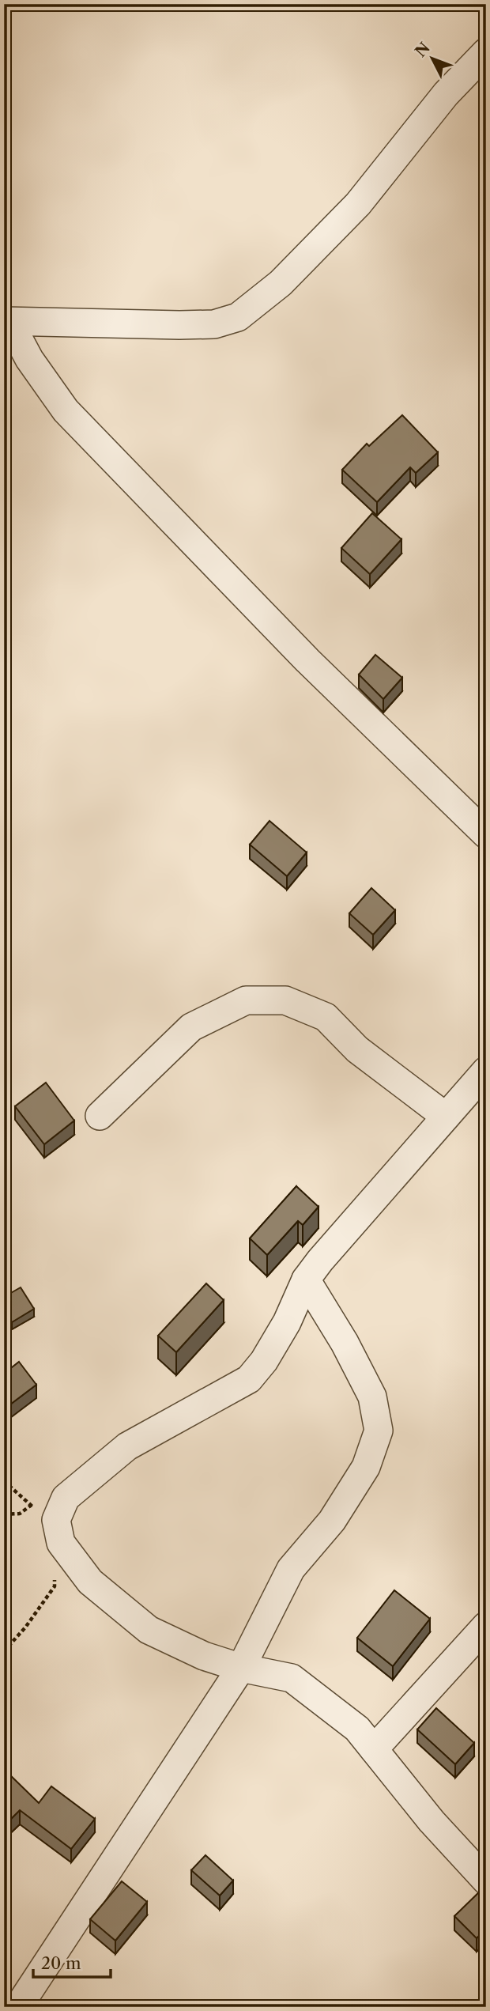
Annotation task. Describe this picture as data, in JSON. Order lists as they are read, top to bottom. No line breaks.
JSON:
{"scale_bar":"20 m","north":"top left"}
